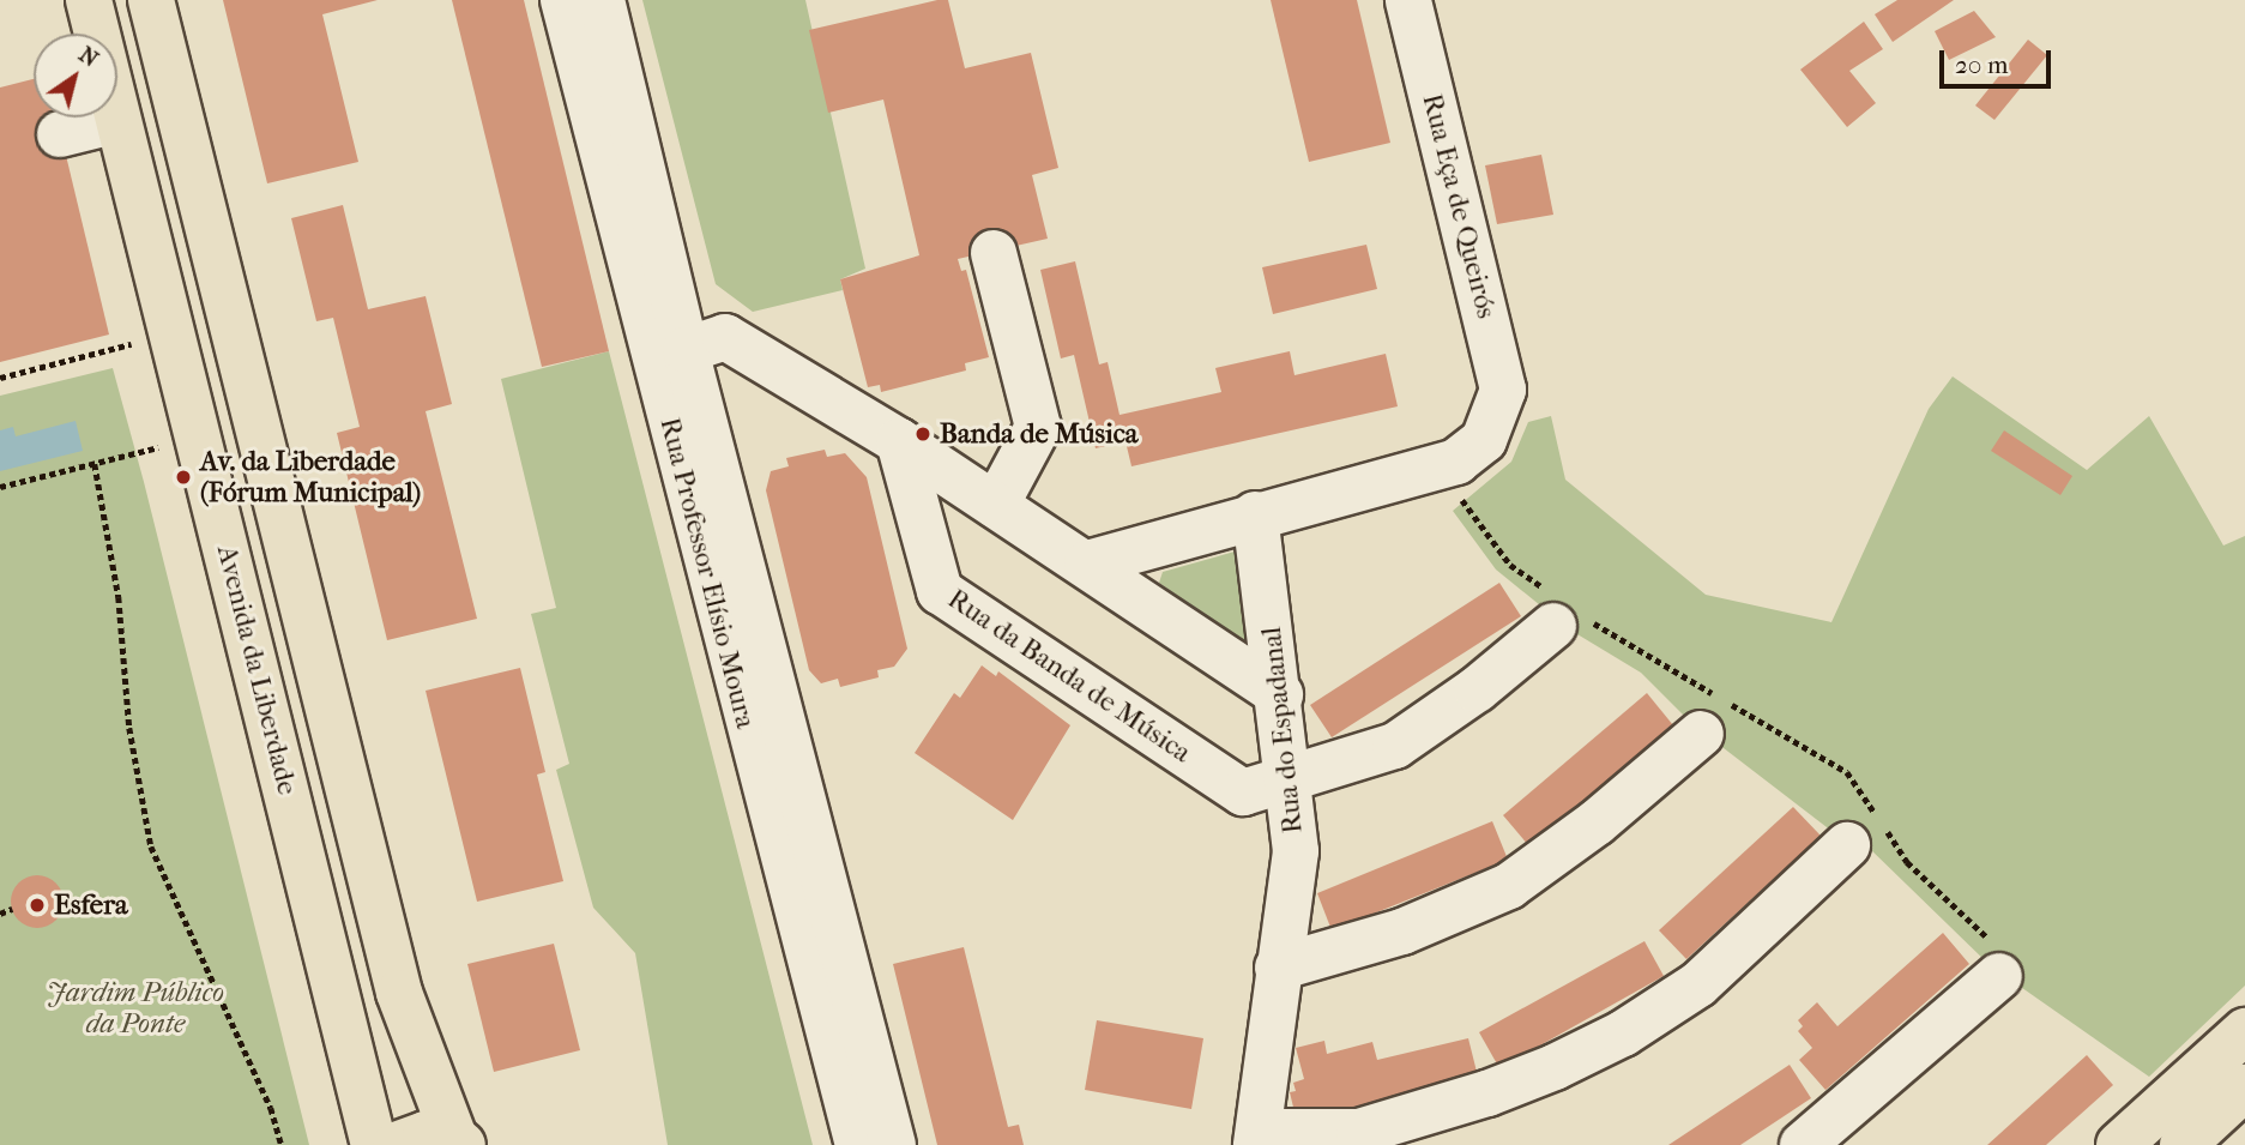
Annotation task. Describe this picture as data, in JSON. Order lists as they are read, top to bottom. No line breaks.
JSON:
{"streets":{"main road":["Avenida da Liberdade"],"street":["Rua Eça de Queirós","Rua Professor Elísio Moura","Rua da Banda de Música","Rua do Espadanal"]},"crossings":[["Rua da Banda de Música","Rua do Espadanal"]],"parks":["Jardim Público da Ponte"],"places":["Banda de Música","Av. da Liberdade (Fórum Municipal)","Esfera"],"scale_bar":"20 m","north":"top right"}
